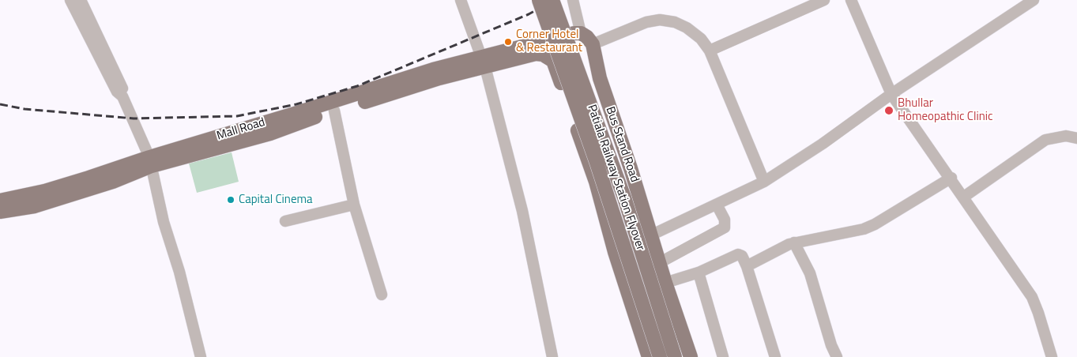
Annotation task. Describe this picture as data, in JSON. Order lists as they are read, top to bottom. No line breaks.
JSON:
{"streets":{"main road":["Mall Road","Bus Stand Road","Patiala Railway Station Flyover"]},"places":["Corner Hotel & Restaurant","Bhullar Homeopathic Clinic","Capital Cinema"]}
